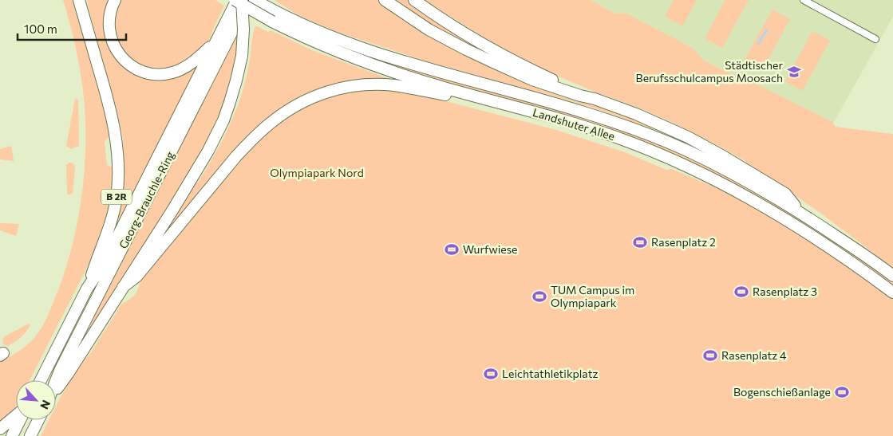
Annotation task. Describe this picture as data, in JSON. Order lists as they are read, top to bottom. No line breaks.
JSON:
{"streets":{"highway":["Landshuter Allee","B 2R","Georg-Brauchle-Ring"]},"crossings":[["Landshuter Allee","Georg-Brauchle-Ring"],["B 2R","Georg-Brauchle-Ring"]],"parks":["Olympiapark Nord"],"places":{"school or university":["Städtischer Berufsschulcampus Moosach"],"sports":["Rasenplatz 2","Wurfwiese","Rasenplatz 3","TUM Campus im Olympiapark","Rasenplatz 4","Leichtathletikplatz","Bogenschießanlage"]},"scale_bar":"100 m","north":"bottom right"}
